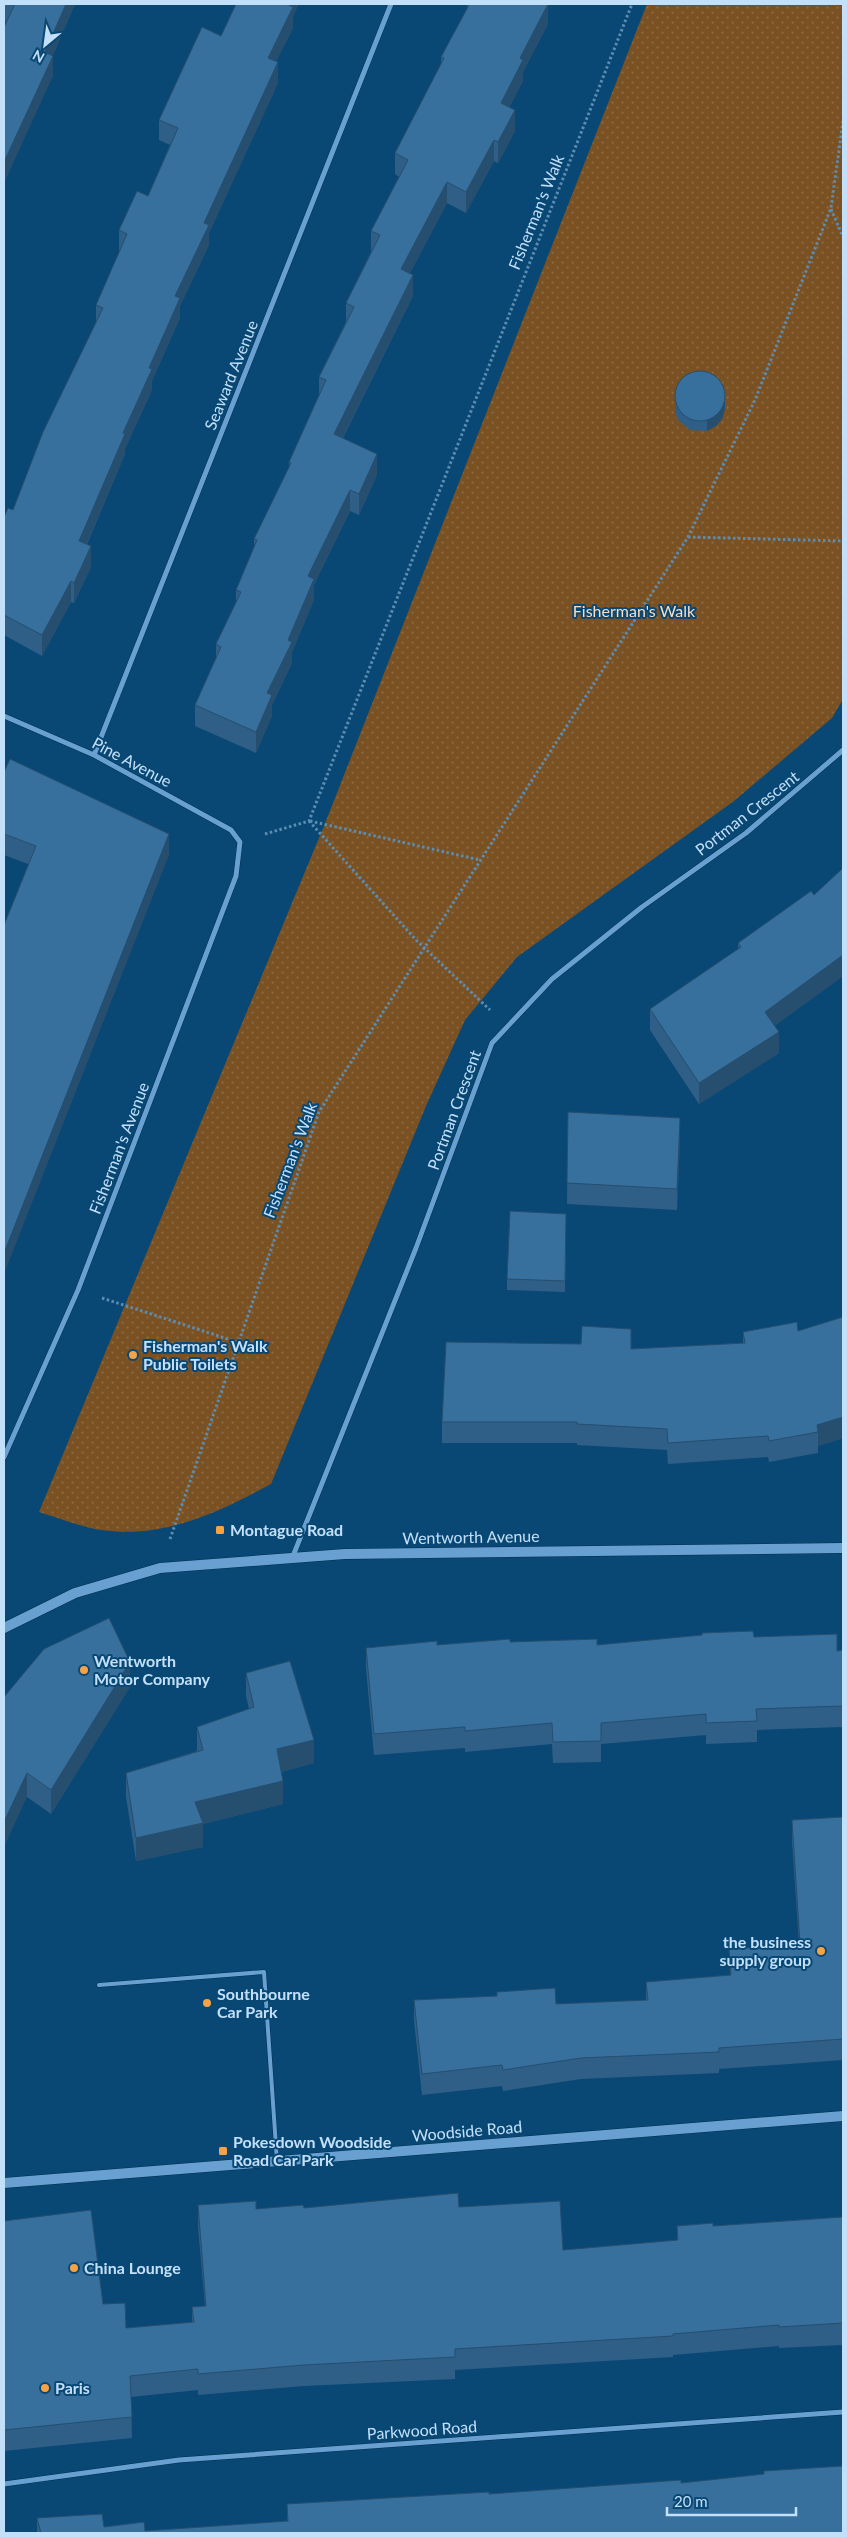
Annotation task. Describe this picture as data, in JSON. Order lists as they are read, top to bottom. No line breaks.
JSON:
{"streets":{"street":["Seaward Avenue","Pine Avenue","Portman Crescent","Fisherman's Avenue","Wentworth Avenue","Woodside Road","Parkwood Road"],"path":["Fisherman's Walk"]},"crossings":[["Fisherman's Walk","Wentworth Avenue"],["Seaward Avenue","Pine Avenue"],["Pine Avenue","Fisherman's Avenue"],["Portman Crescent","Wentworth Avenue"]],"parks":["Fisherman's Walk"],"places":{"other":["Fisherman's Walk Public Toilets","Wentworth Motor Company","the business supply group","Southbourne Car Park","China Lounge","Paris"],"transit":["Montague Road","Pokesdown Woodside Road Car Park"]},"scale_bar":"20 m","north":"bottom left"}
